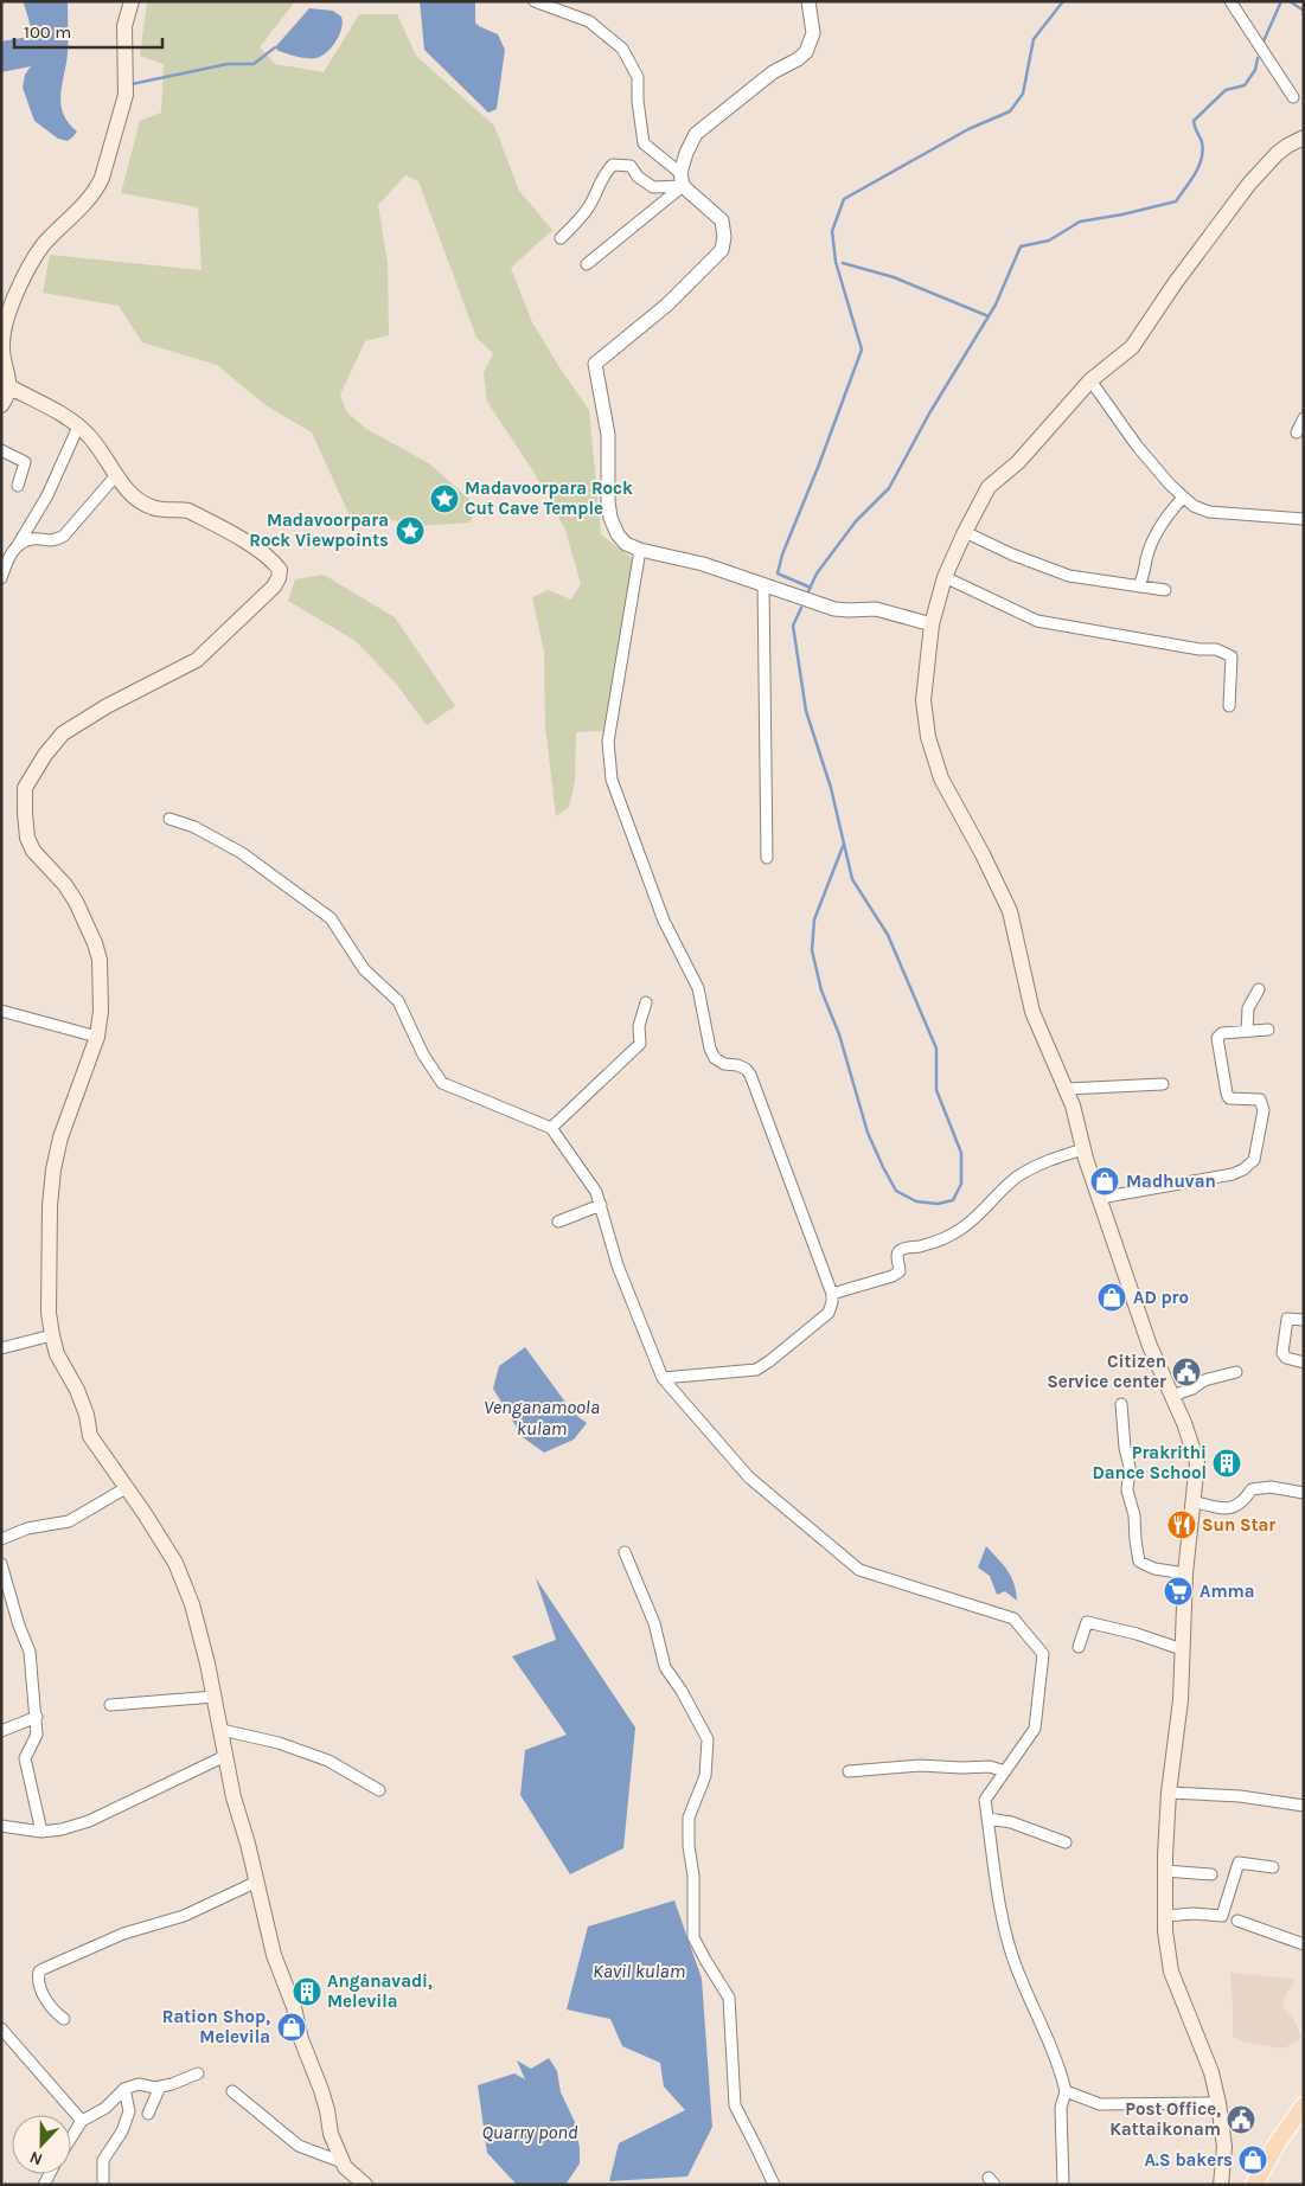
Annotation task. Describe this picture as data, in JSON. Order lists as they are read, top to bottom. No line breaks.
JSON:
{"water":["Venganamoola kulam","Kavil kulam","Quarry pond"],"places":{"place":["Madavoorpara Rock Cut Cave Temple","Madavoorpara Rock Viewpoints"],"shop":["Madhuvan","AD pro","Ration Shop, Melevila","A.S bakers"],"public building":["Citizen Service center","Post Office, Kattaikonam"],"building":["Prakrithi Dance School","Anganavadi, Melevila"],"restaurant":["Sun Star"],"supermarket":["Amma"]},"scale_bar":"100 m","north":"bottom"}
